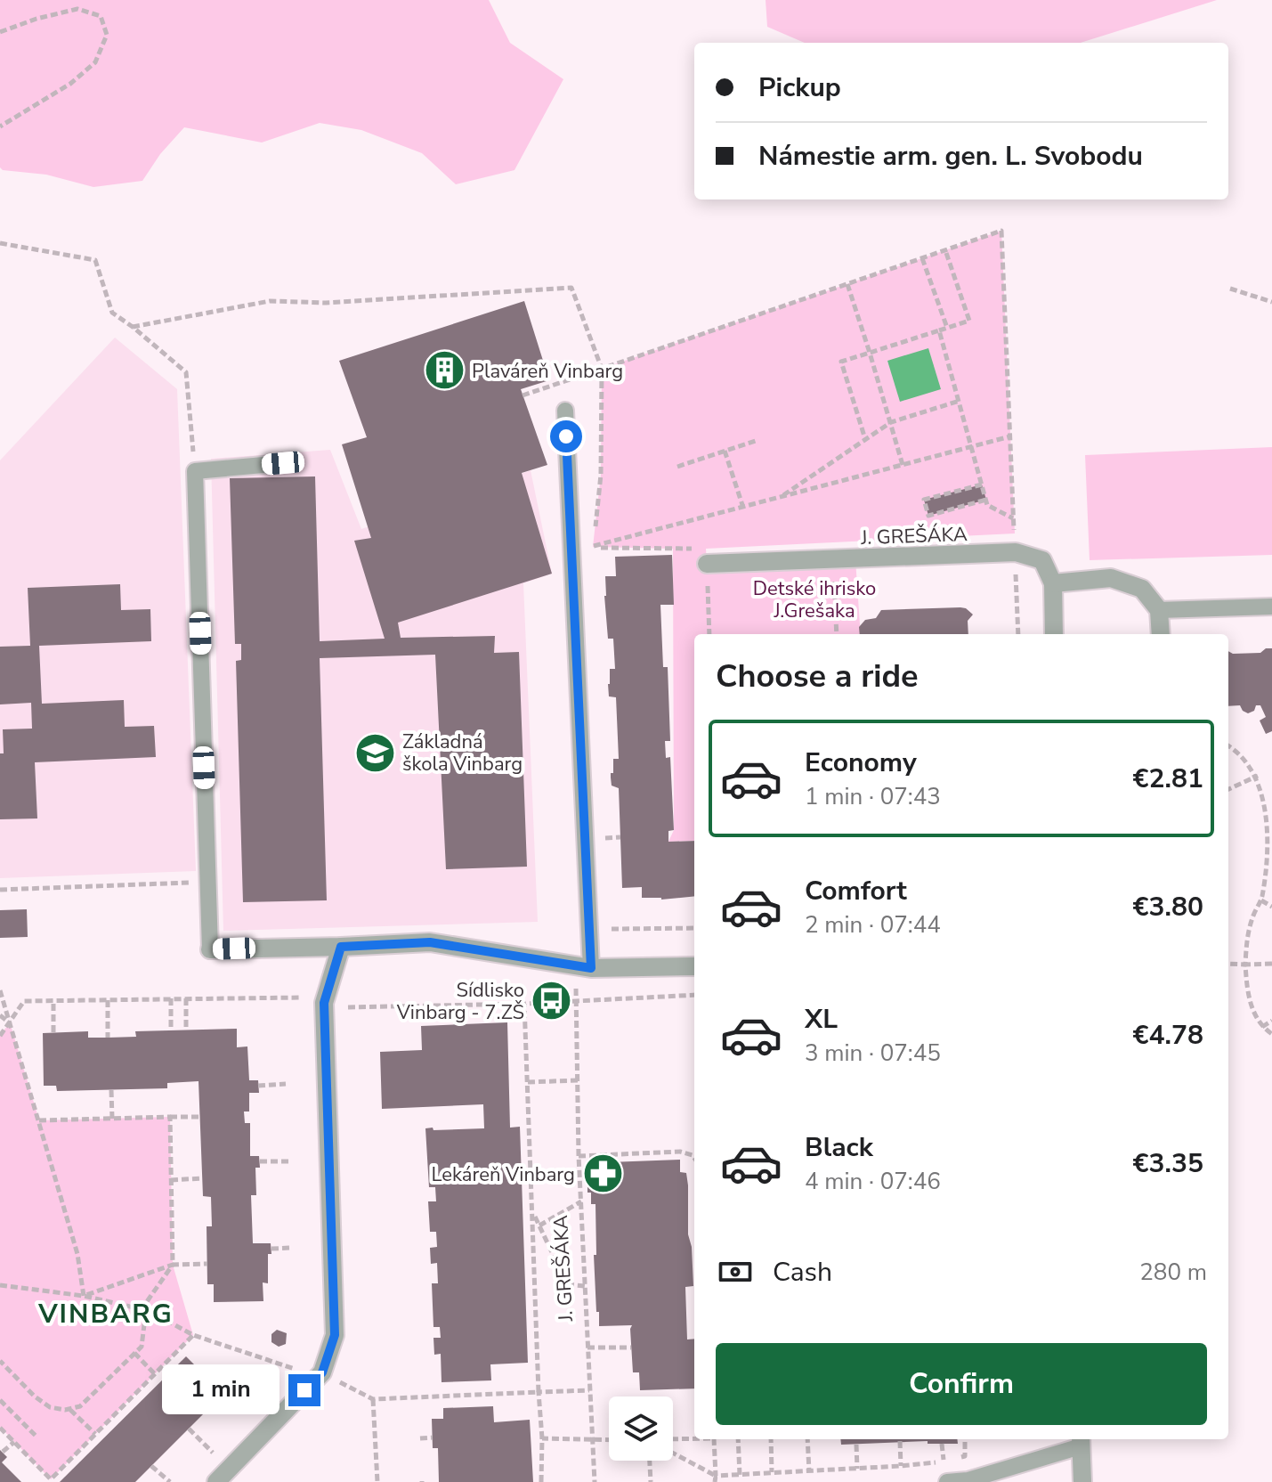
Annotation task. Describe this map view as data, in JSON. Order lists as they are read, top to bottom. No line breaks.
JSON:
{"streets":{"street":["J. GREŠÁKA"]},"districts":["VINBARG"],"parks":["Detské ihrisko J.Grešaka"],"places":{"building":["Plaváreň Vinbarg"],"school or university":["Základná škola Vinbarg"],"bus stop":["Sídlisko Vinbarg - 7.ZŠ"],"pharmacy":["Lekáreň Vinbarg"]},"page":{"banner":["Pickup","Námestie arm. gen. L. Svobodu"],"heading":"Choose a ride","list":[{"name":"Economy","note":"1 min · 07:43","value":"€2.81"},{"name":"Comfort","note":"2 min · 07:44","value":"€3.80"},{"name":"XL","note":"3 min · 07:45","value":"€4.78"},{"name":"Black","note":"4 min · 07:46","value":"€3.35"}],"pay":["Cash","280 m"],"buttons":"Confirm","bubble":"1 min"}}
